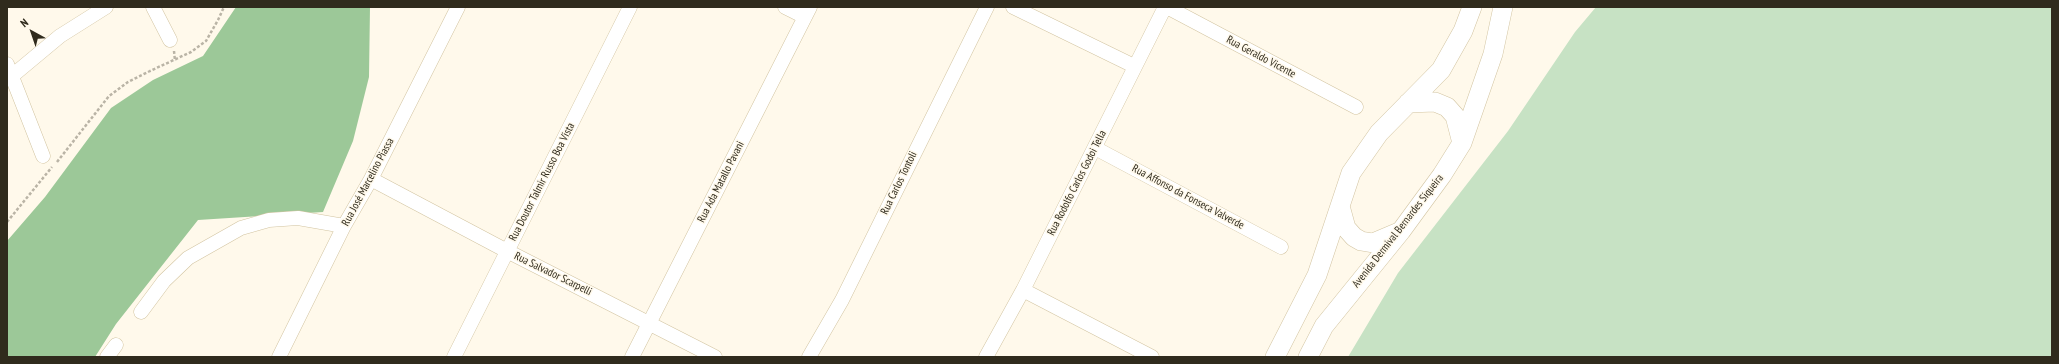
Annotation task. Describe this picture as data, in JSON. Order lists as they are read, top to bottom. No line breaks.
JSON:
{"streets":{"main road":["Avenida Dermival Bernardes Siqueira"],"street":["Rua Geraldo Vicente","Rua José Marcelino Piassa","Rua Doutor Talmir Russo Boa Vista","Rua Ada Matallo Pavani","Rua Carlos Tontoli","Rua Rodolfo Carlos Godoi Tella","Rua Affonso da Fonseca Valverde","Rua Salvador Scarpelli"]},"crossings":[["Rua Geraldo Vicente","Rua Rodolfo Carlos Godoi Tella"],["Rua José Marcelino Piassa","Rua Salvador Scarpelli"],["Rua Doutor Talmir Russo Boa Vista","Rua Salvador Scarpelli"],["Rua Ada Matallo Pavani","Rua Salvador Scarpelli"],["Rua Rodolfo Carlos Godoi Tella","Rua Affonso da Fonseca Valverde"]],"north":"top left"}
